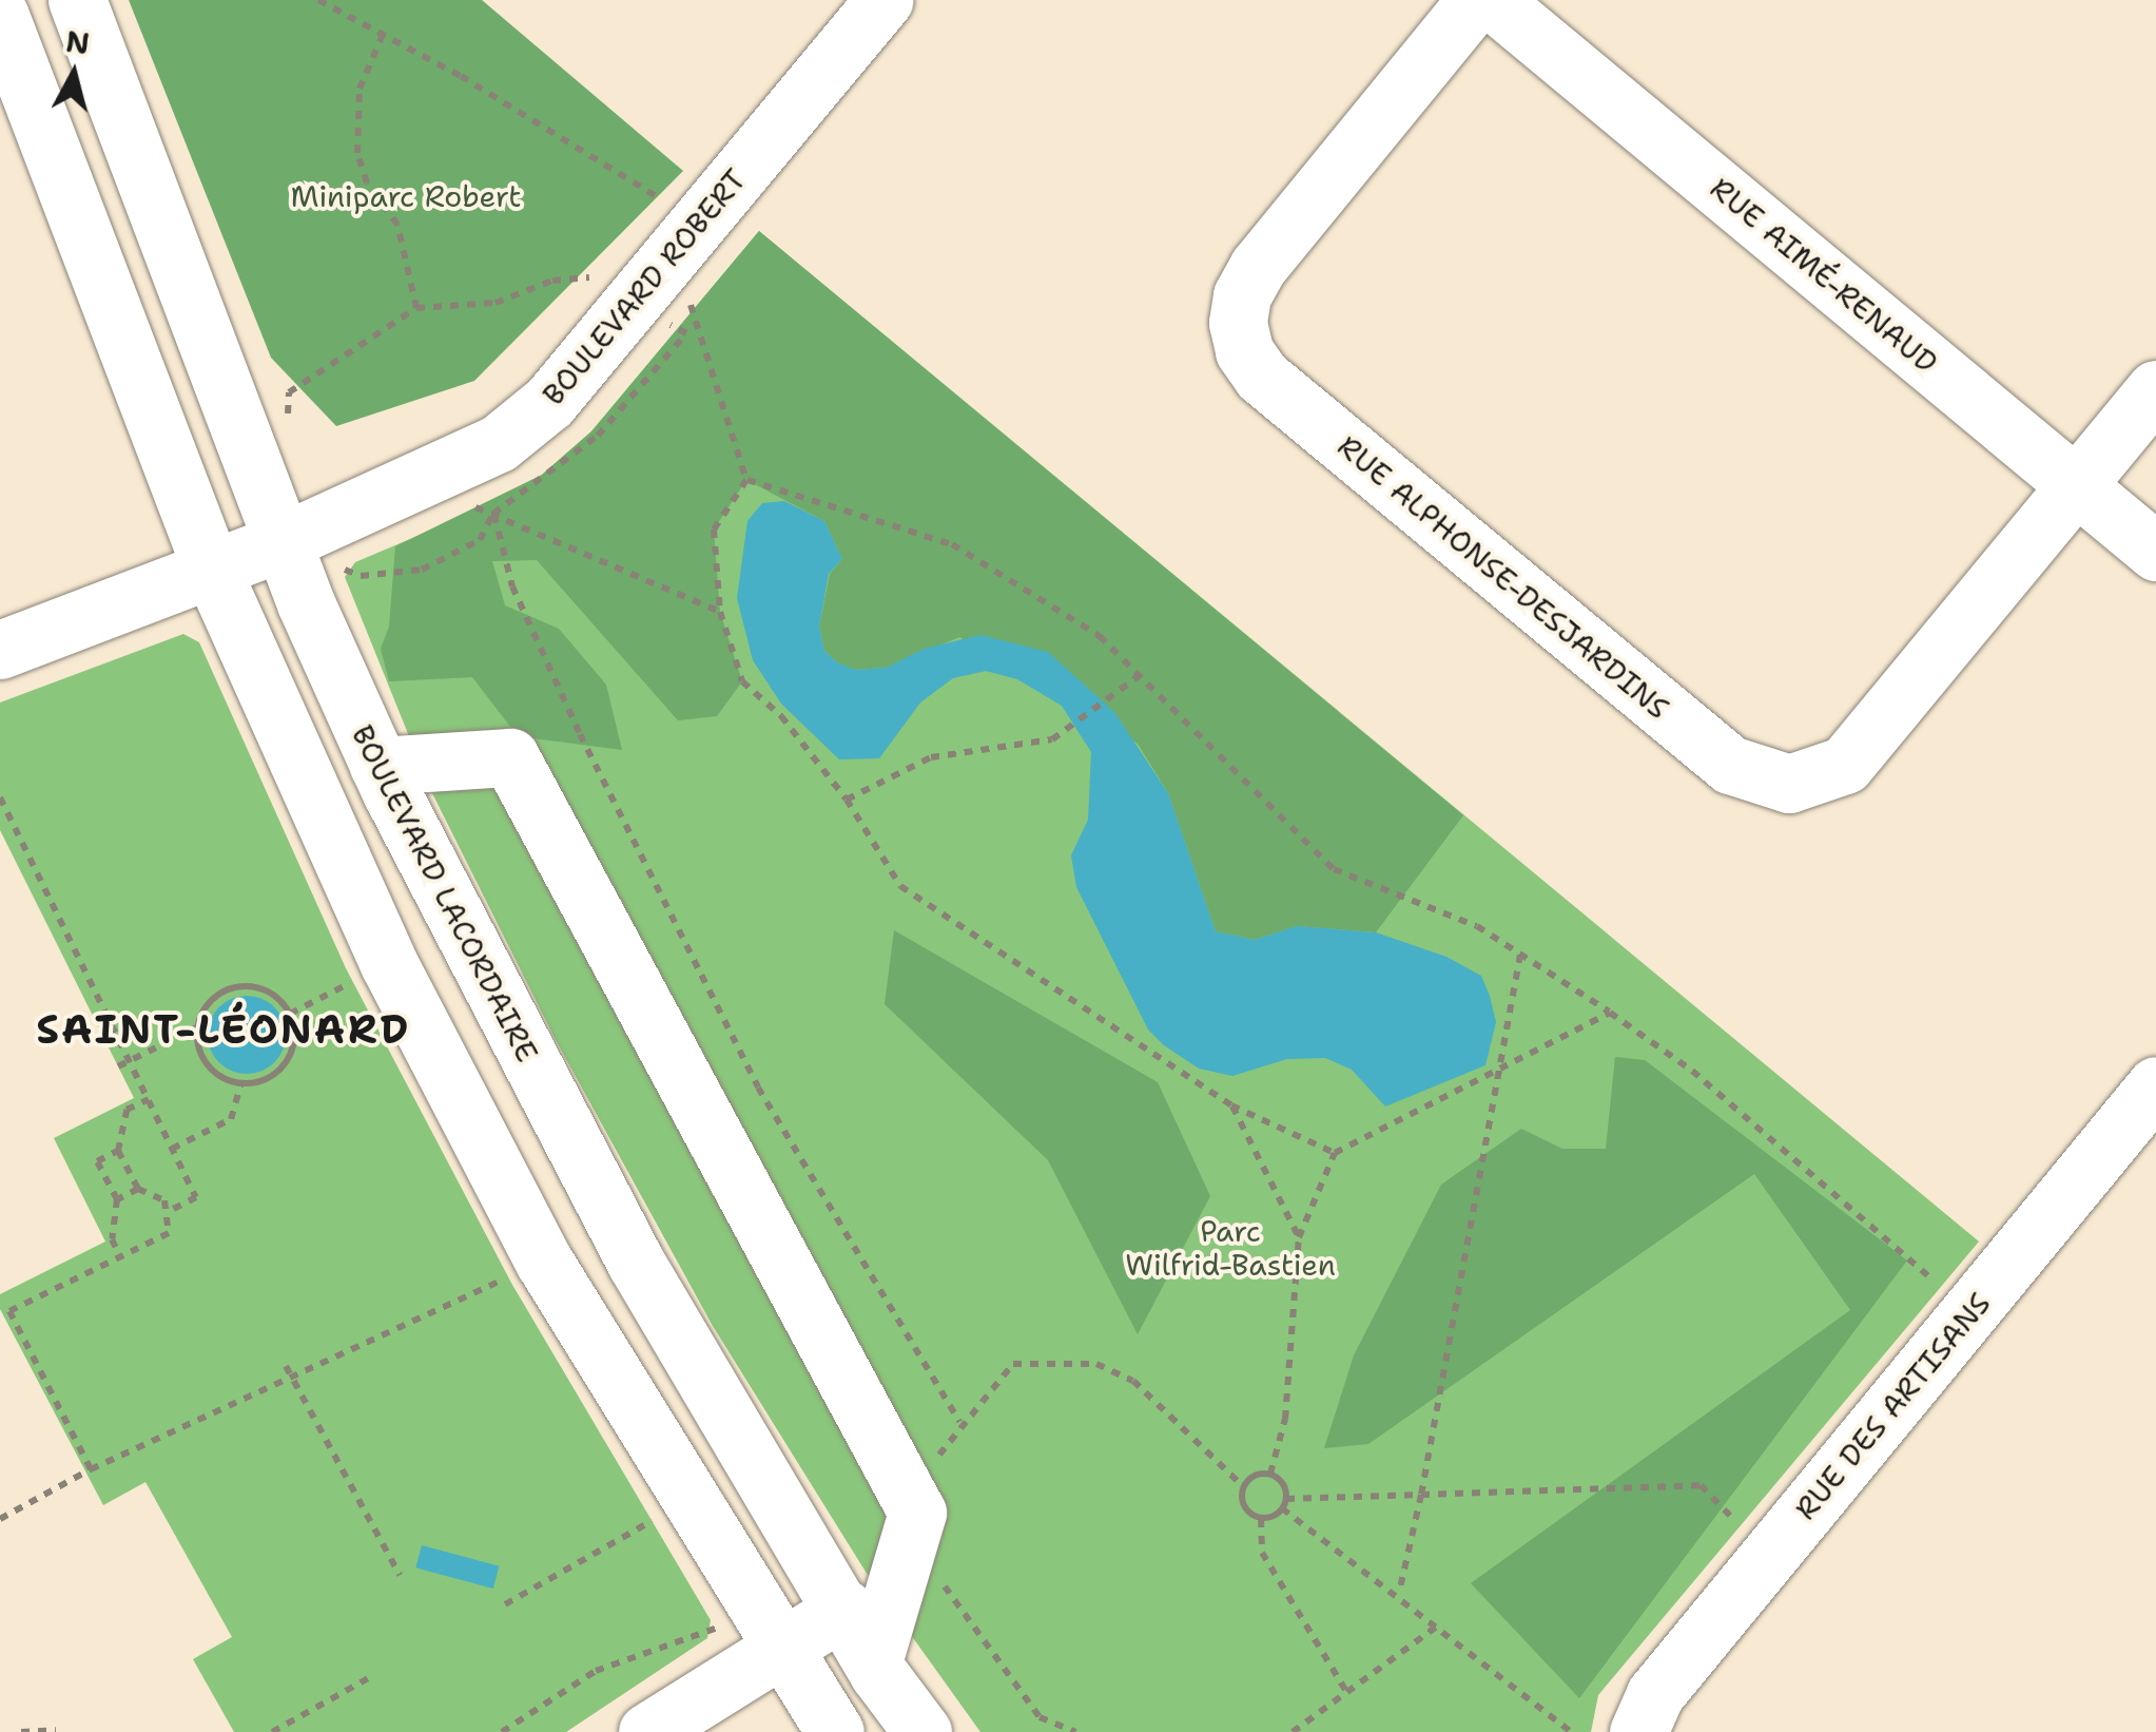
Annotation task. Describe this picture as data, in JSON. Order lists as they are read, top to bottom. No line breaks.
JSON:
{"streets":{"street":["RUE AIMÉ-RENAUD","BOULEVARD ROBERT","RUE ALPHONSE-DESJARDINS","BOULEVARD LACORDAIRE","RUE DES ARTISANS"]},"crossings":[["RUE AIMÉ-RENAUD","RUE ALPHONSE-DESJARDINS"],["BOULEVARD ROBERT","BOULEVARD LACORDAIRE"]],"districts":["SAINT-LÉONARD"],"parks":["Miniparc Robert","Parc Wilfrid-Bastien"],"north":"top"}
